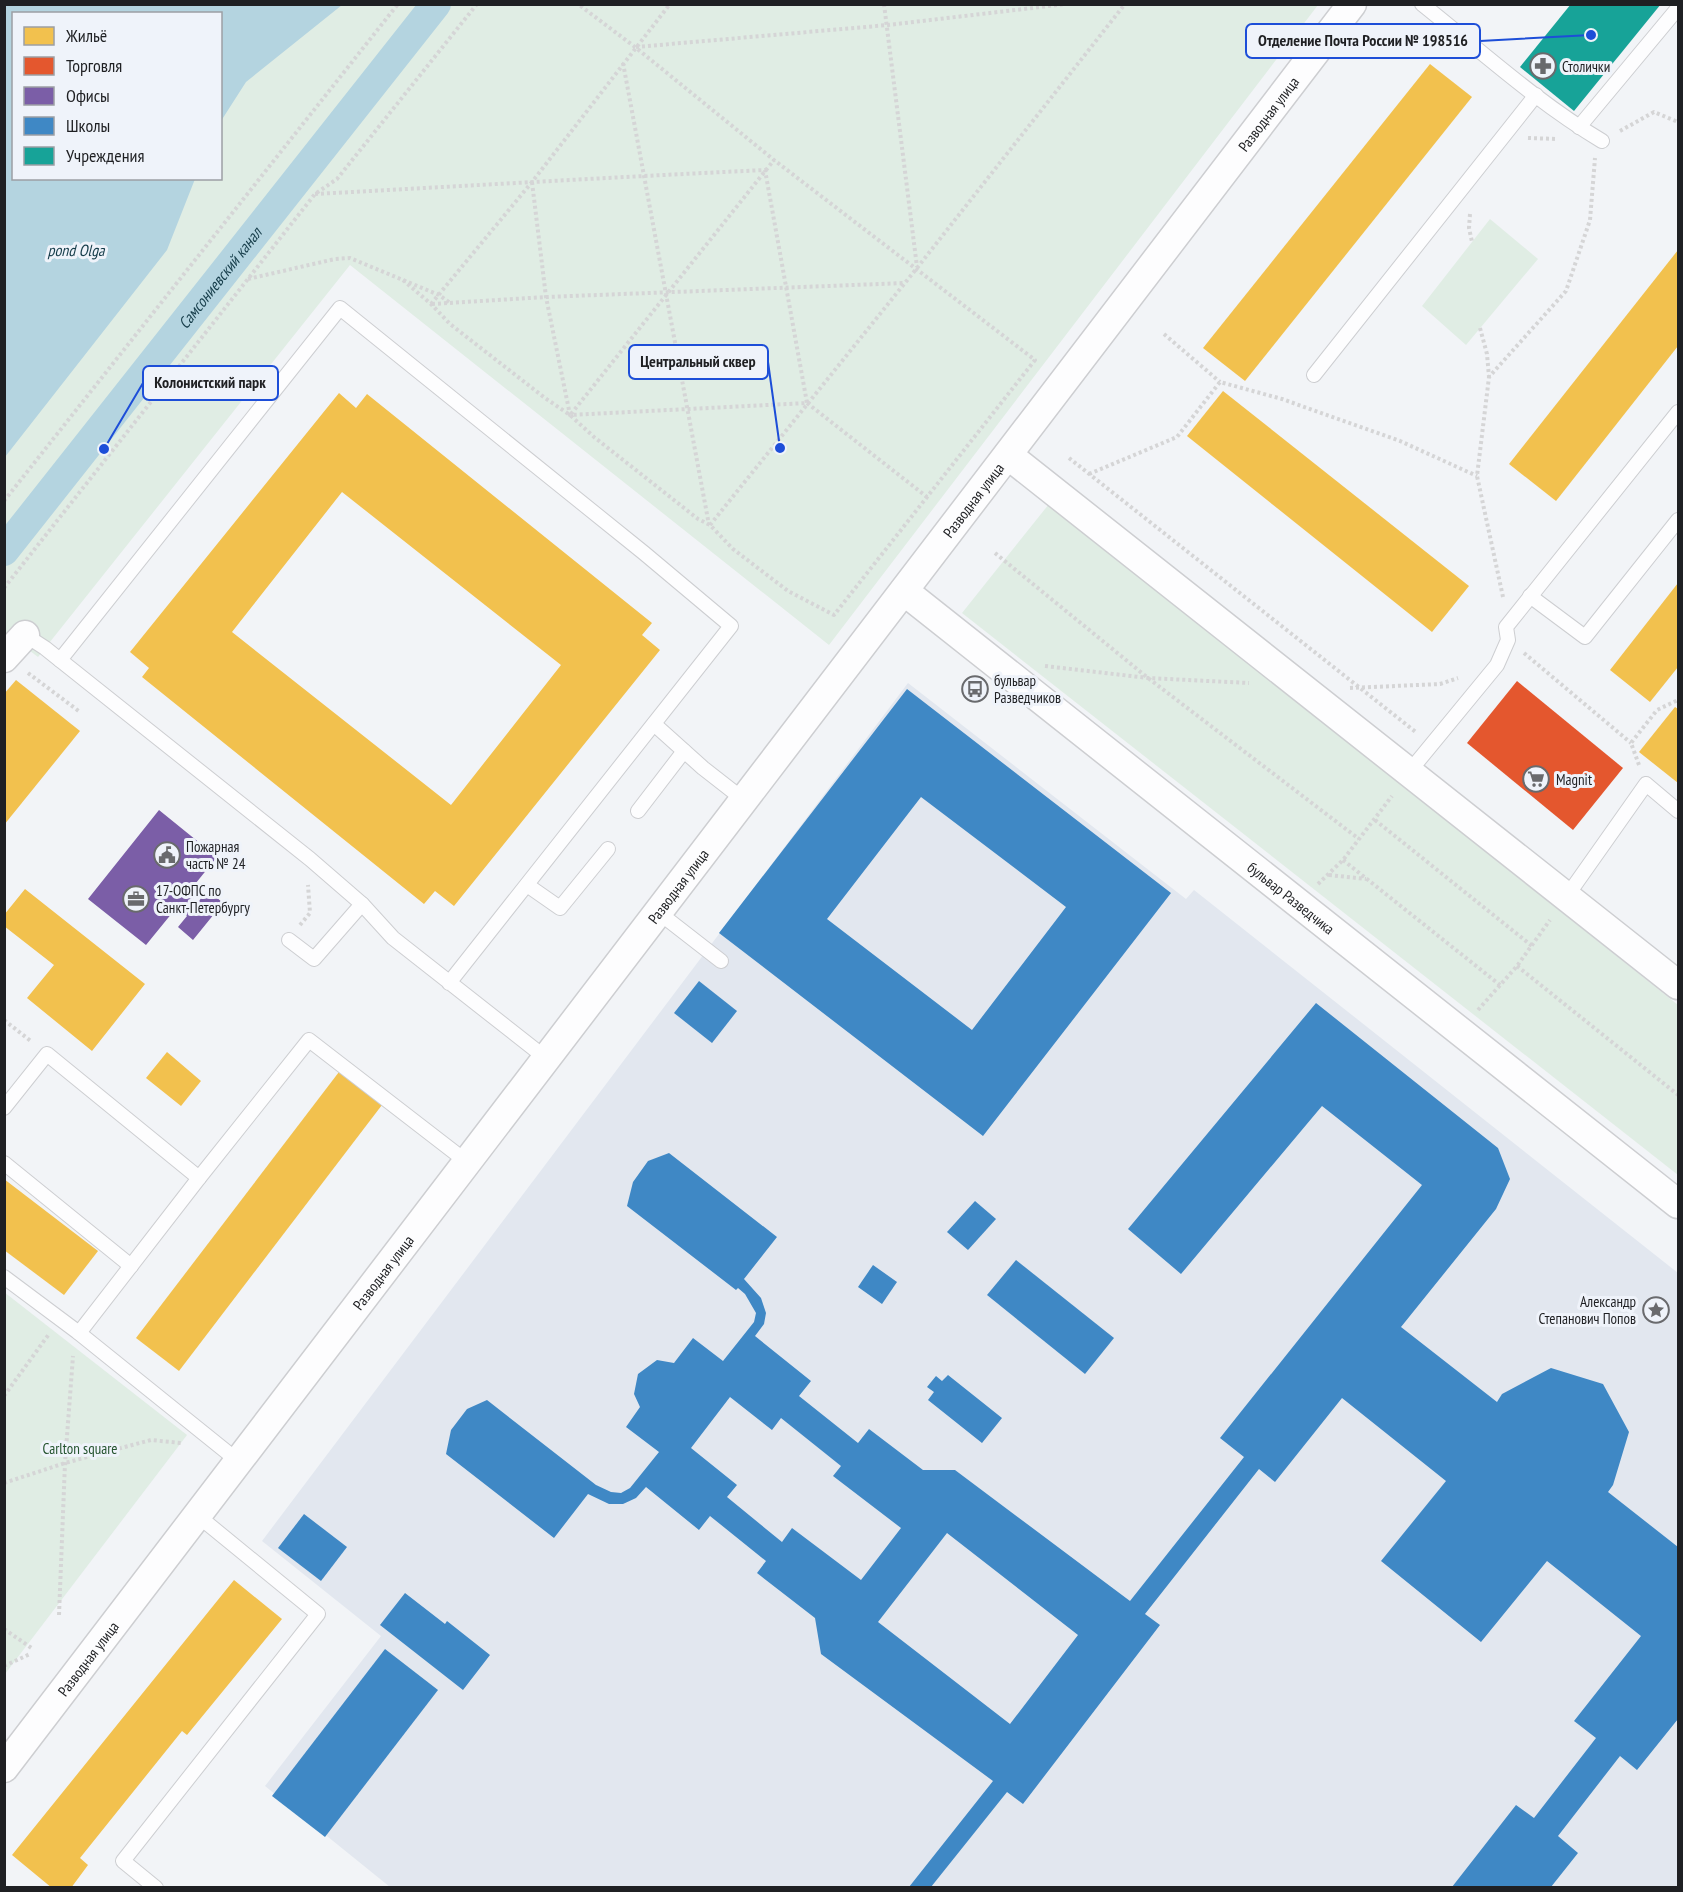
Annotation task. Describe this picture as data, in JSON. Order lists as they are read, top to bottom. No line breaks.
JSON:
{"streets":{"street":["Разводная улица","бульвар Разведчика"]},"crossings":[["Разводная улица","бульвар Разведчика"]],"water":["pond Olga","Самсониевский канал"],"parks":["Carlton square"],"places":{"other":["Отделение Почта России № 198516","Центральный сквер","Колонистский парк"],"pharmacy":["Столички"],"bus stop":["бульвар Разведчиков"],"supermarket":["Magnit"],"public building":["Пожарная часть № 24"],"office":["17-ОФПС по Санкт-Петербургу"],"place":["Александр Степанович Попов"]},"legend":["Жильё","Торговля","Офисы","Школы","Учреждения"]}
